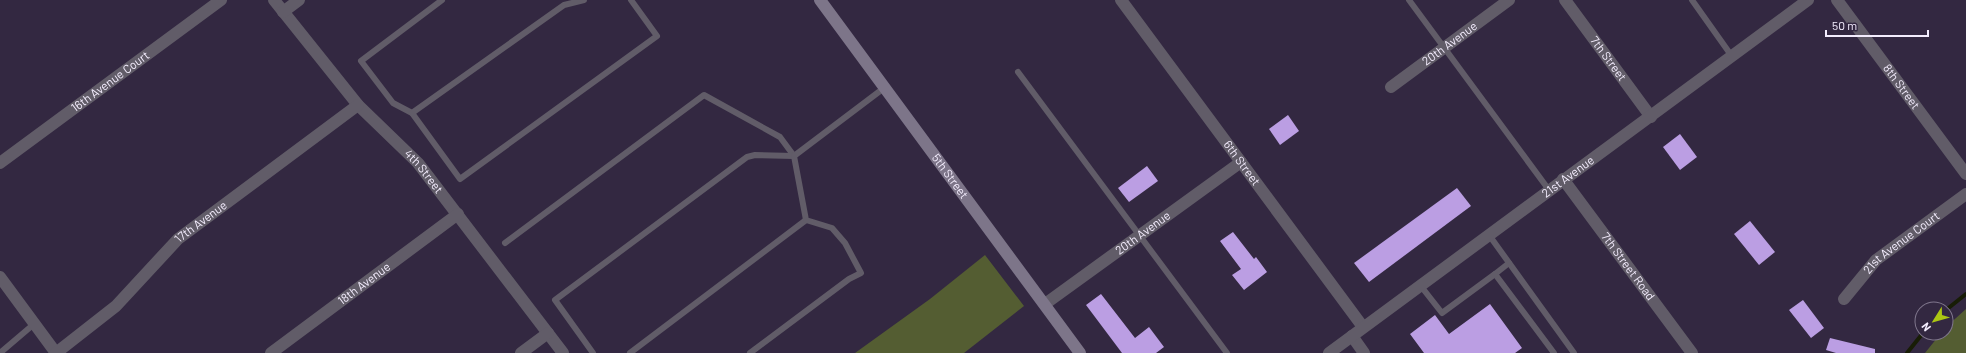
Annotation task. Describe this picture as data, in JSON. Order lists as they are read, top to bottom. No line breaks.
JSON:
{"streets":{"main road":["5th Street"],"street":["20th Avenue","7th Street","16th Avenue Court","8th Street","6th Street","4th Street","21st Avenue","17th Avenue","21st Avenue Court","7th Street Road","18th Avenue"]},"crossings":[["20th Avenue","6th Street"],["20th Avenue","5th Street"],["7th Street","21st Avenue"],["6th Street","21st Avenue"],["4th Street","17th Avenue"],["4th Street","18th Avenue"],["21st Avenue","7th Street Road"]],"scale_bar":"50 m","north":"bottom left"}
